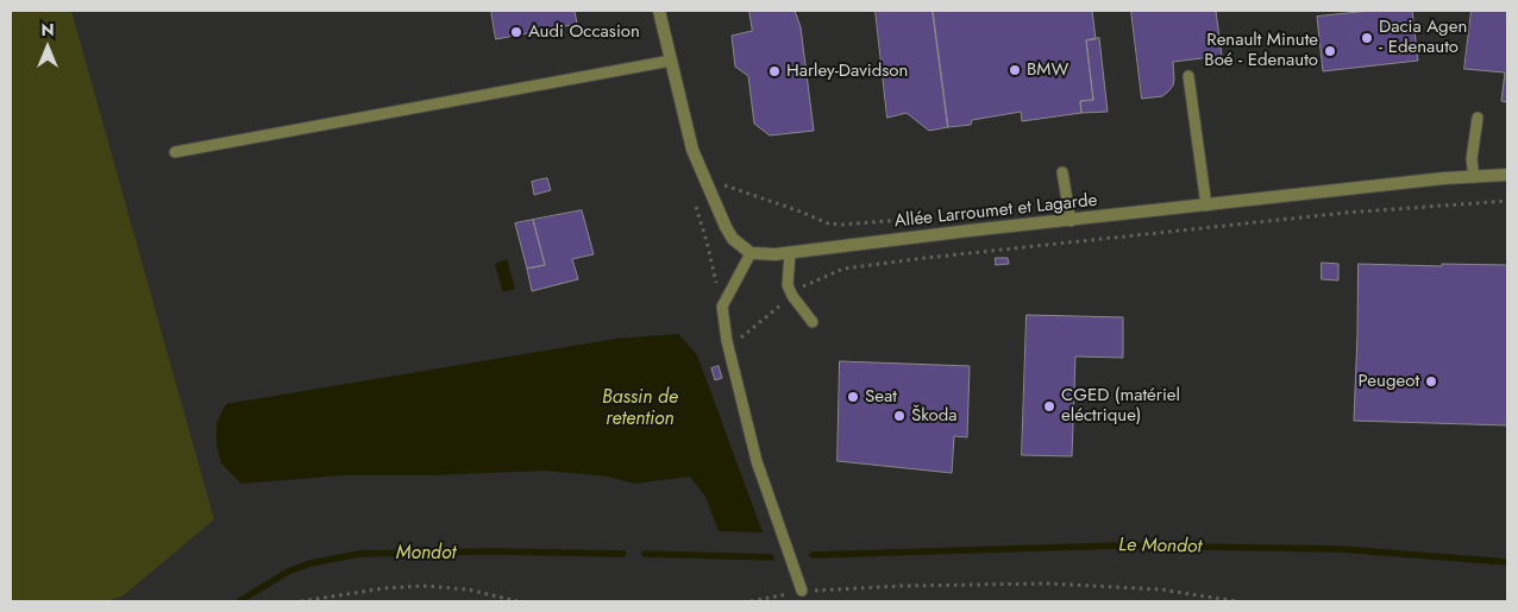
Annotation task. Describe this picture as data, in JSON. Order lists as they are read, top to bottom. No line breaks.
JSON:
{"streets":{"street":["Allée Larroumet et Lagarde"]},"water":["Bassin de retention","Le Mondot","Mondot"],"places":["Audi Occasion","Dacia Agen - Edenauto","Renault Minute Boé - Edenauto","BMW","Harley-Davidson","Peugeot","Seat","CGED (matériel eléctrique)","Škoda"],"north":"top"}
